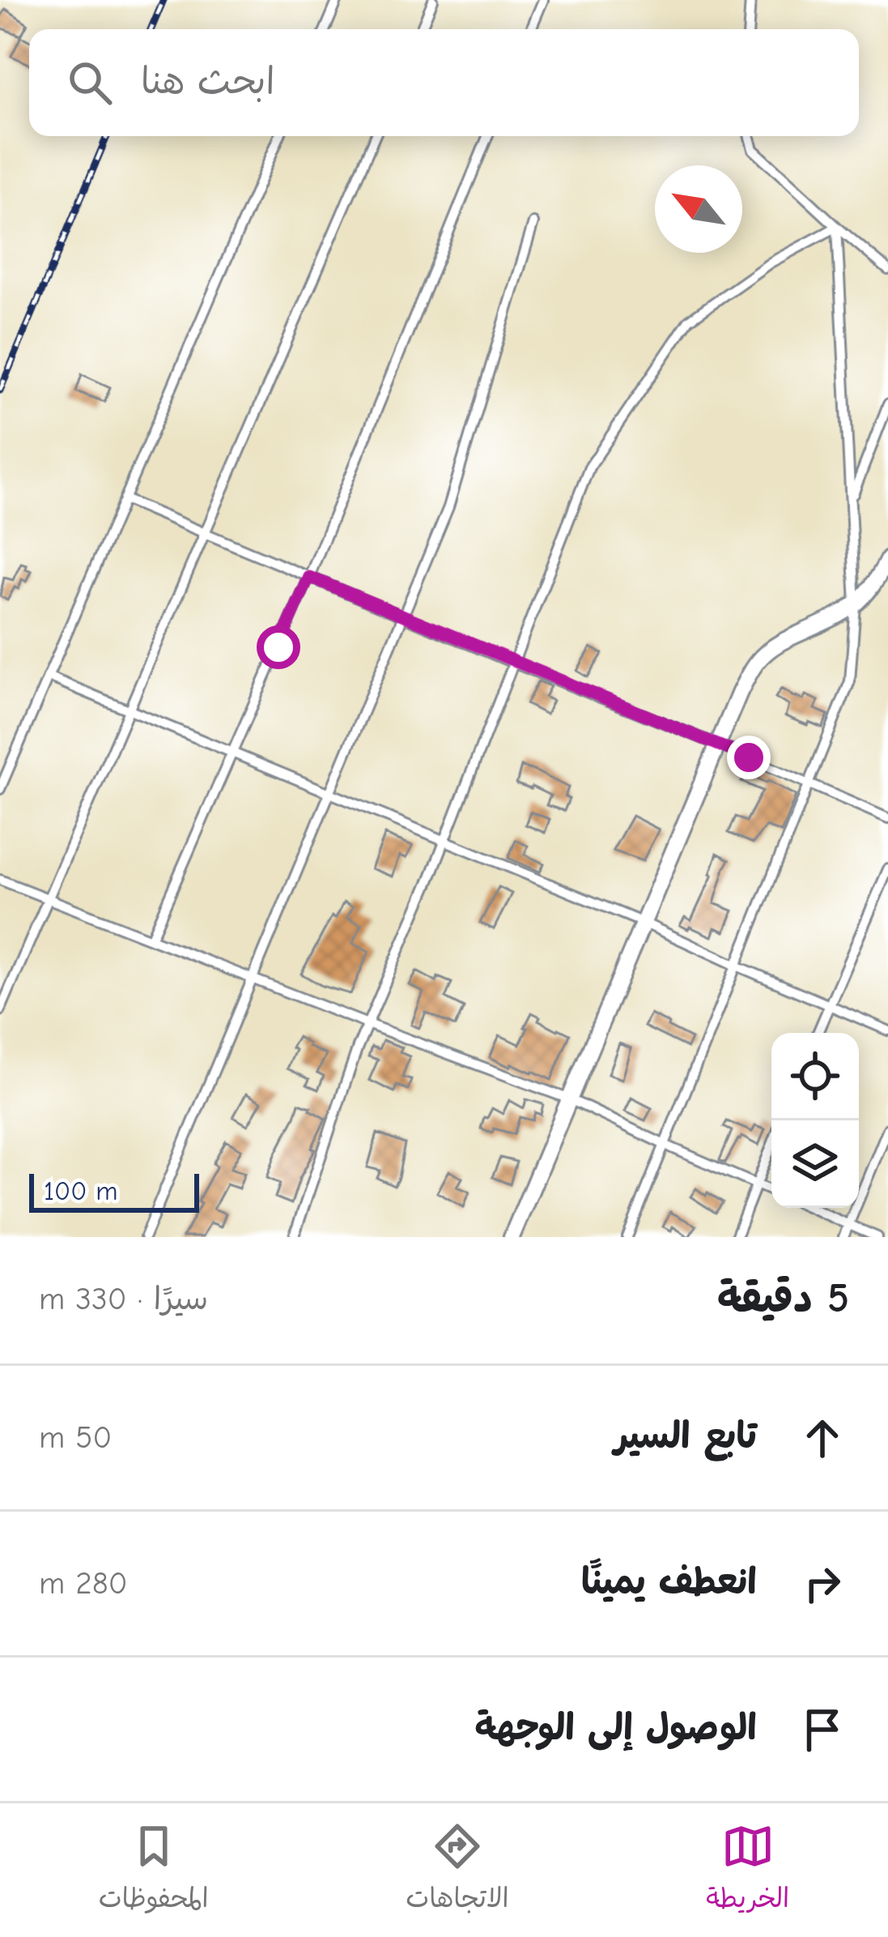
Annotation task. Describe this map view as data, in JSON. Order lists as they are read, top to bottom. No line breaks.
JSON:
{"scale_bar":"100 m","north":"top left","page":{"search":"ابحث هنا","scale":"100 m","heading":["5 دقيقة","سيرًا · 330 m"],"list":[["تابع السير","50 m"],["انعطف يمينًا","280 m"],"الوصول إلى الوجهة"],"nav":["الخريطة","الاتجاهات","المحفوظات"]}}
